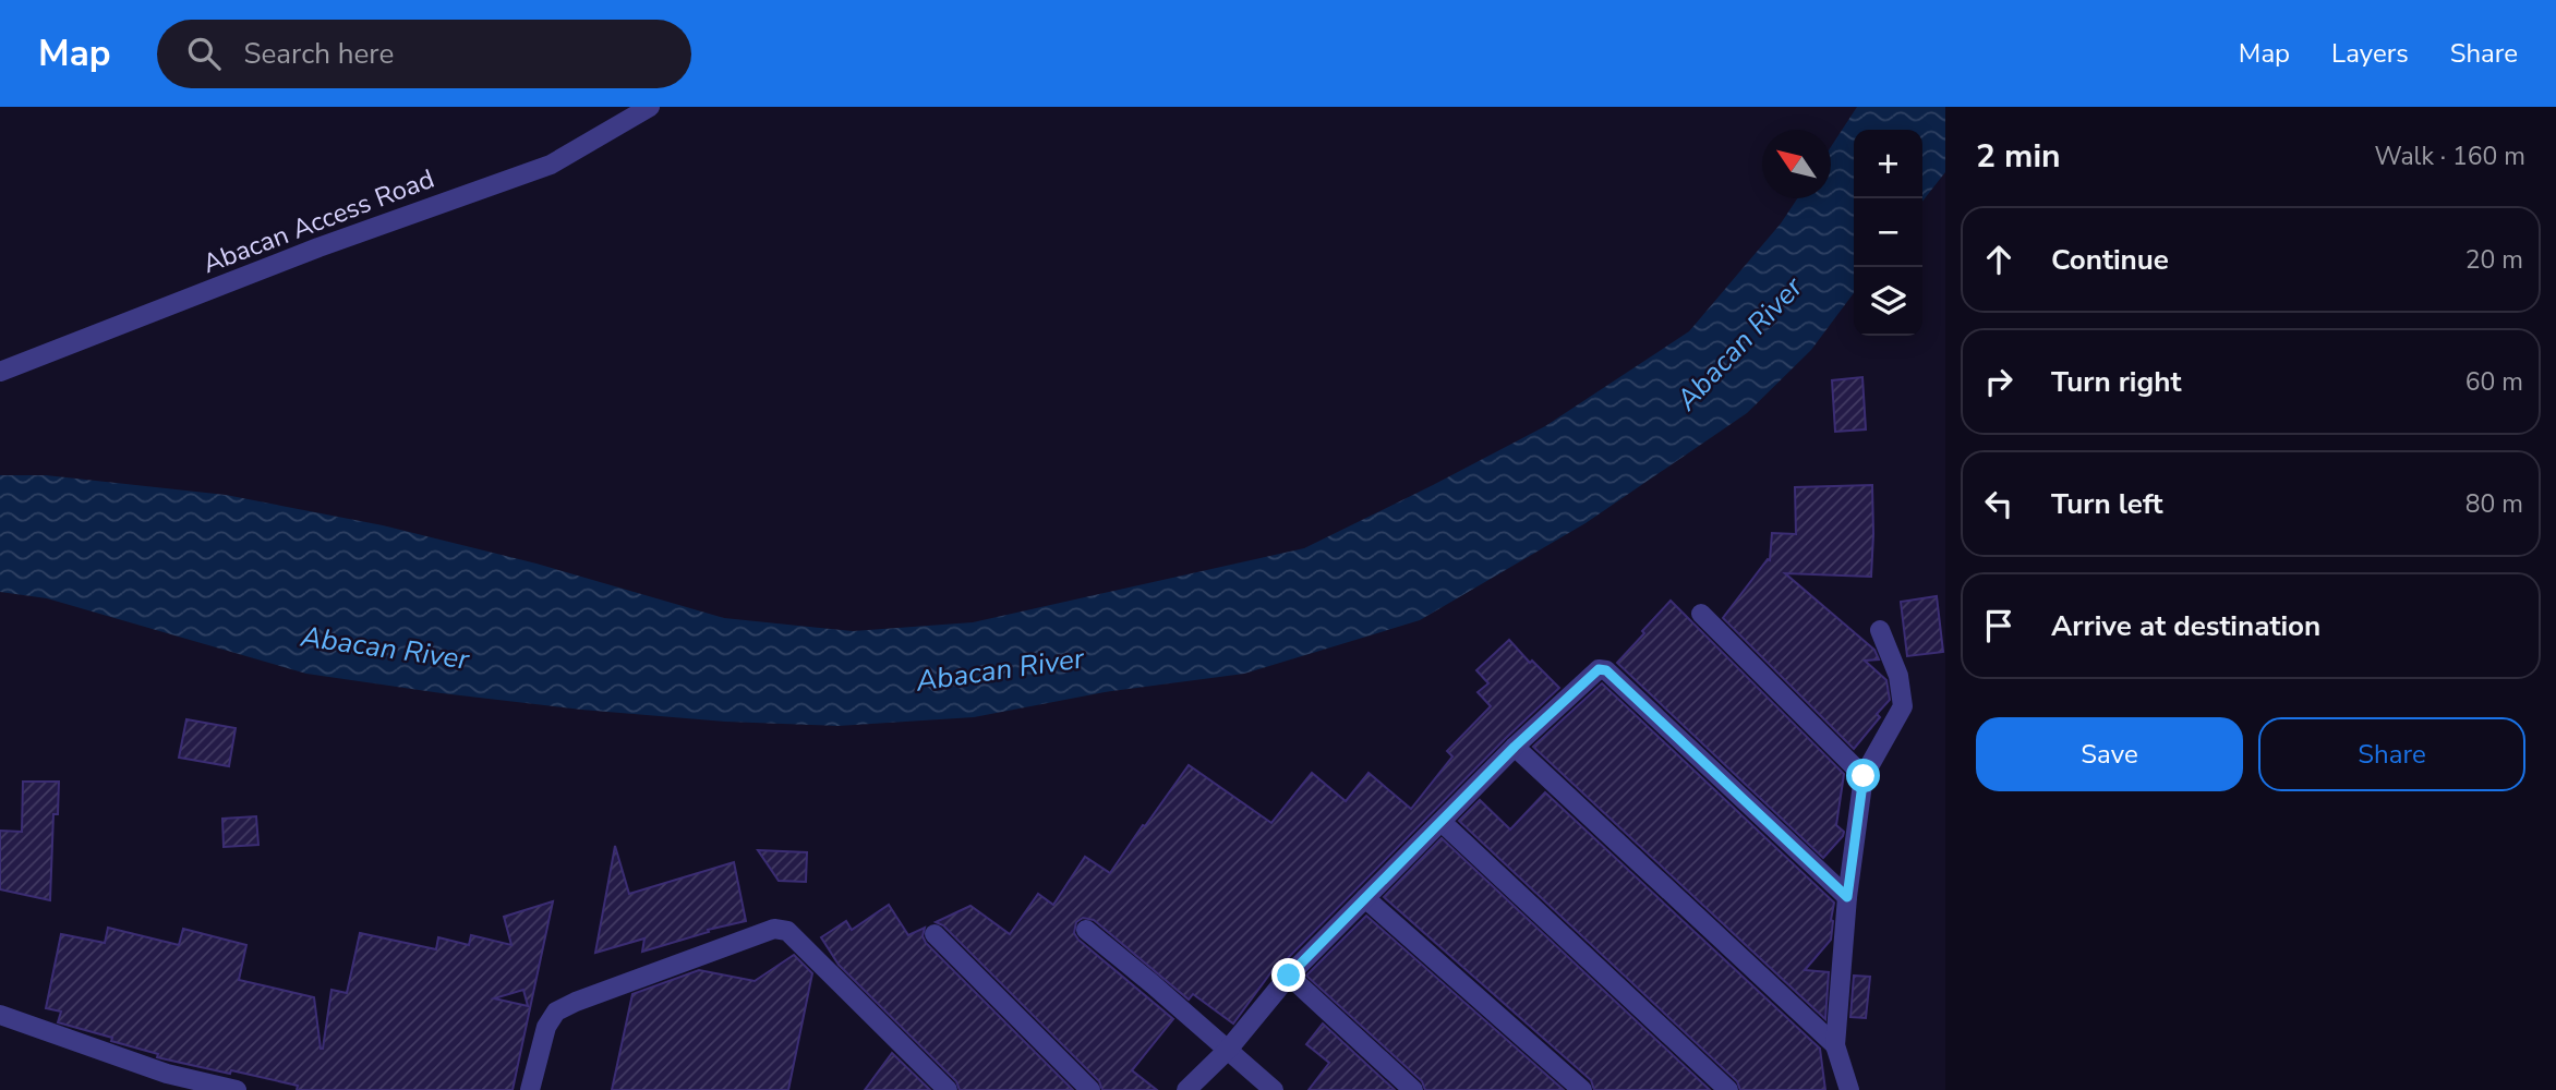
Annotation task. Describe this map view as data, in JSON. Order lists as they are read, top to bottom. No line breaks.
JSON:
{"streets":{"street":["Abacan Access Road"]},"water":["Abacan River"],"north":"top left","page":{"header":"Map","search":"Search here","nav":["Map","Layers","Share"],"heading":["2 min","Walk · 160 m"],"map_buttons":["+","−"],"list":[["Continue","20 m"],["Turn right","60 m"],["Turn left","80 m"],"Arrive at destination"],"buttons":["Save","Share"]}}
